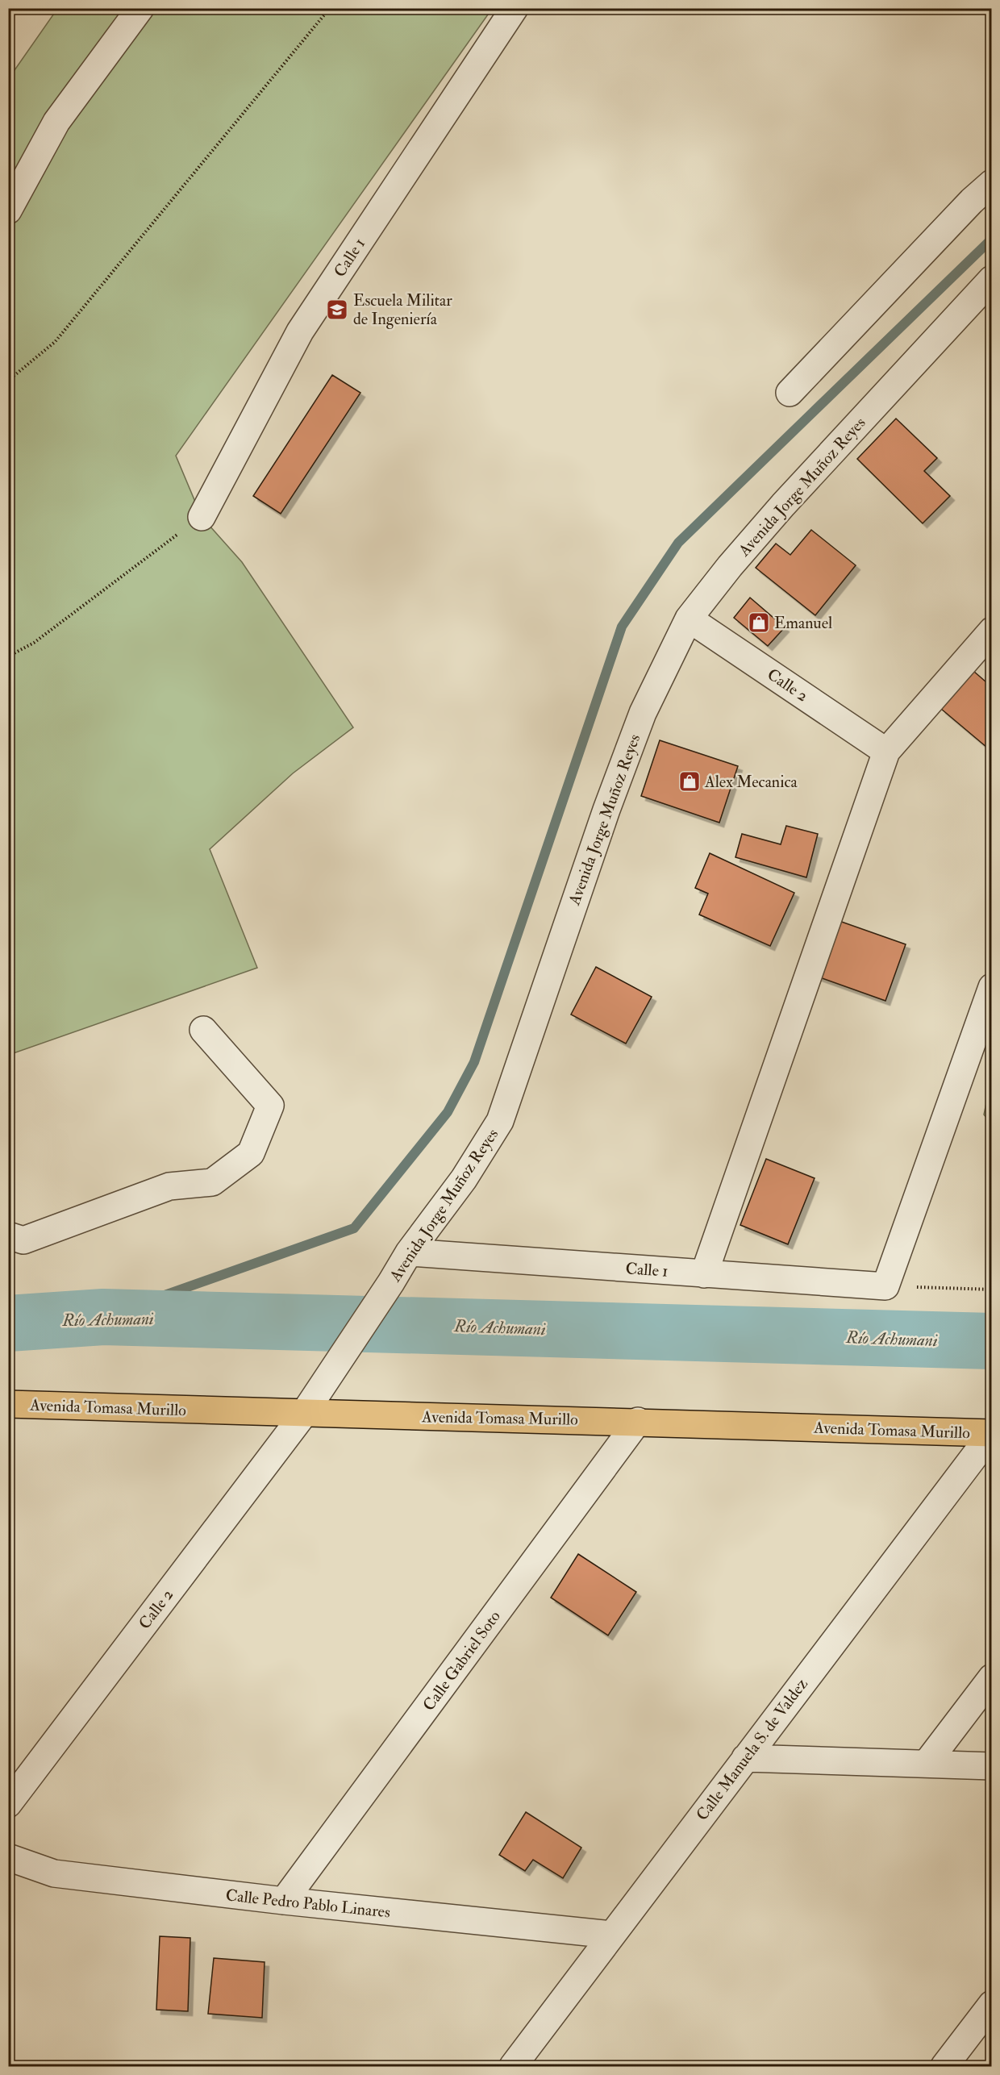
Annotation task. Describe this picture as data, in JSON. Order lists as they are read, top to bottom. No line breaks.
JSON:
{"streets":{"main road":["Avenida Tomasa Murillo"],"street":["Calle 1","Avenida Jorge Muñoz Reyes","Calle 2","Calle Gabriel Soto","Calle Manuela S. de Valdez","Calle Pedro Pablo Linares"]},"crossings":[["Calle 1","Avenida Jorge Muñoz Reyes"],["Avenida Jorge Muñoz Reyes","Calle 2"],["Avenida Jorge Muñoz Reyes","Avenida Tomasa Murillo"],["Calle 2","Avenida Tomasa Murillo"],["Avenida Tomasa Murillo","Calle Gabriel Soto"],["Avenida Tomasa Murillo","Calle Manuela S. de Valdez"],["Calle Gabriel Soto","Calle Pedro Pablo Linares"],["Calle Manuela S. de Valdez","Calle Pedro Pablo Linares"]],"water":["Río Achumani"],"places":{"school or university":["Escuela Militar de Ingeniería"],"shop":["Emanuel","Alex Mecanica"]}}
